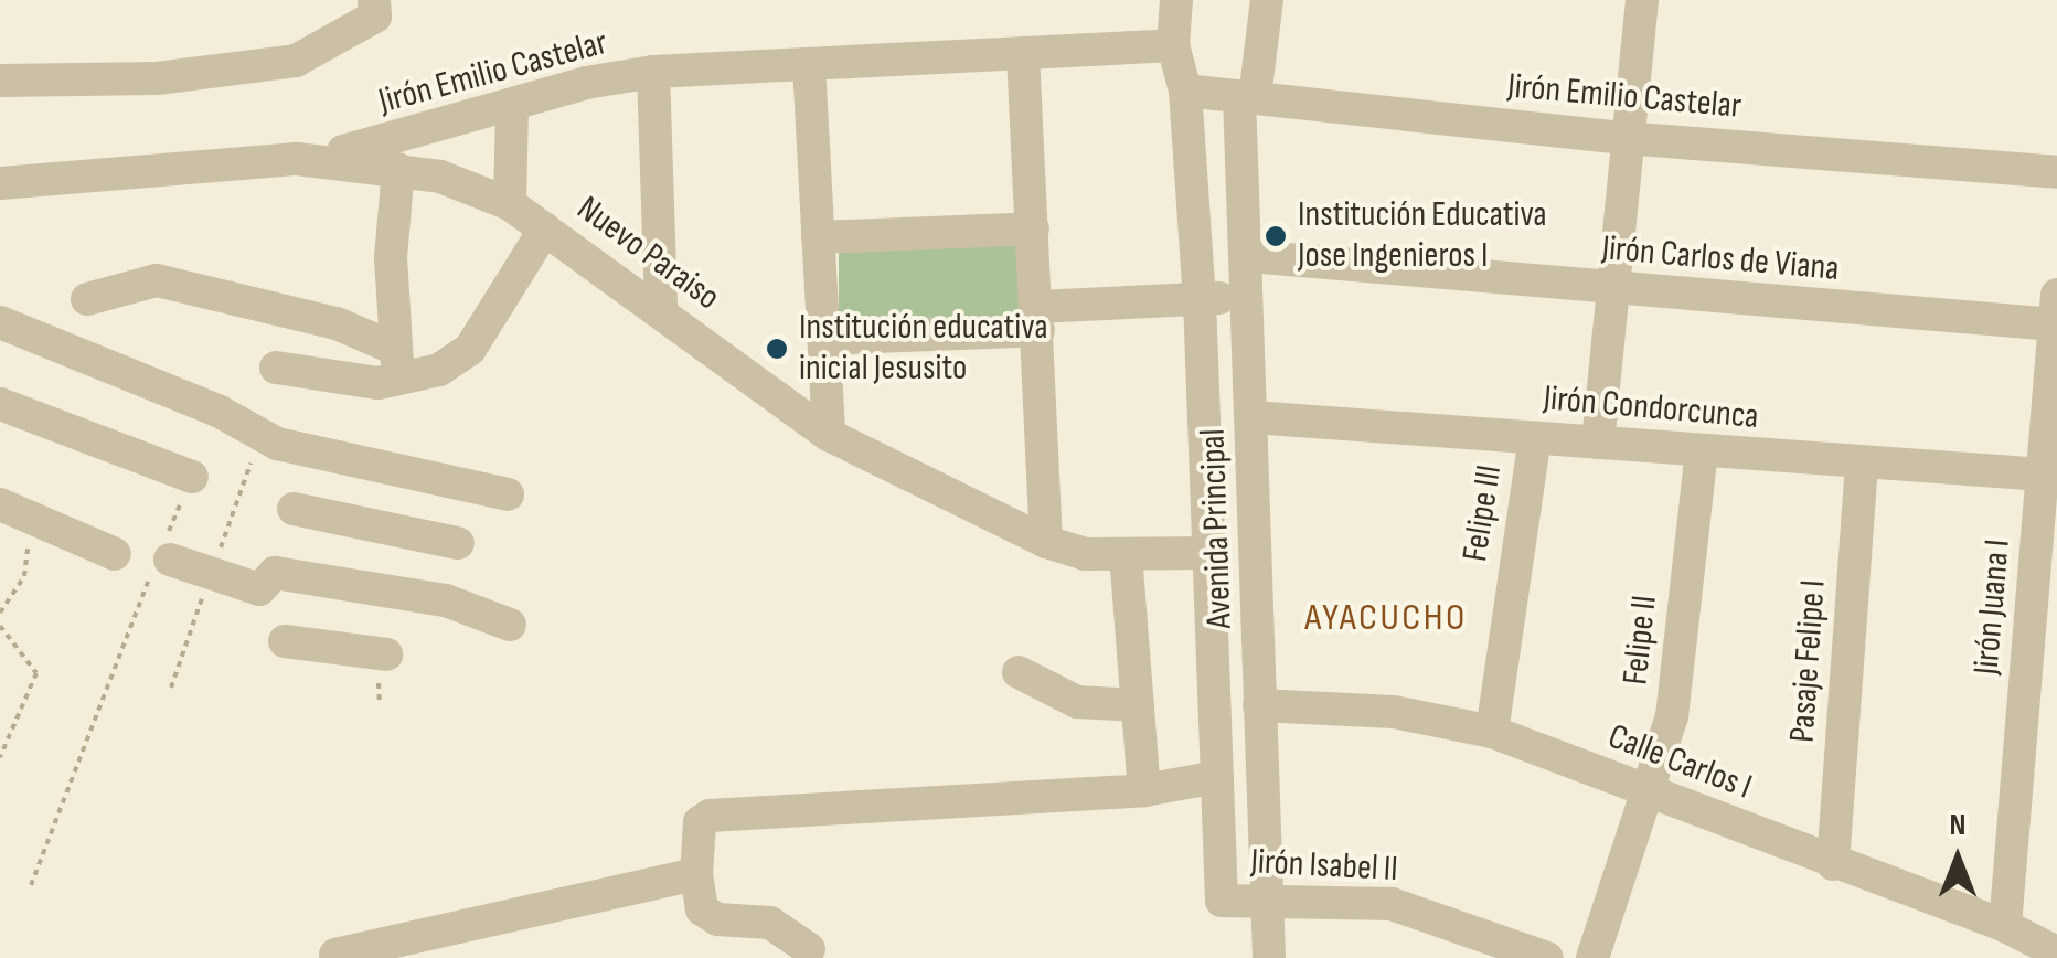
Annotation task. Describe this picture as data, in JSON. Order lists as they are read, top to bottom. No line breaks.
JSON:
{"streets":{"street":["Jirón Emilio Castelar","Nuevo Paraiso","Jirón Carlos de Viana","Jirón Condorcunca","Felipe III","Avenida Principal","Jirón Juana I","Felipe II","Pasaje Felipe I","Calle Carlos I","Jirón Isabel II"]},"crossings":[["Jirón Emilio Castelar","Nuevo Paraiso"],["Jirón Emilio Castelar","Avenida Principal"],["Nuevo Paraiso","Avenida Principal"],["Jirón Carlos de Viana","Avenida Principal"],["Jirón Carlos de Viana","Jirón Juana I"],["Jirón Condorcunca","Felipe III"],["Jirón Condorcunca","Avenida Principal"],["Jirón Condorcunca","Jirón Juana I"],["Jirón Condorcunca","Felipe II"],["Jirón Condorcunca","Pasaje Felipe I"],["Felipe III","Calle Carlos I"],["Avenida Principal","Calle Carlos I"],["Avenida Principal","Jirón Isabel II"],["Jirón Juana I","Calle Carlos I"],["Felipe II","Calle Carlos I"],["Pasaje Felipe I","Calle Carlos I"]],"districts":["AYACUCHO"],"places":["Institución Educativa Jose Ingenieros I","Institución educativa inicial Jesusito"],"north":"top"}
